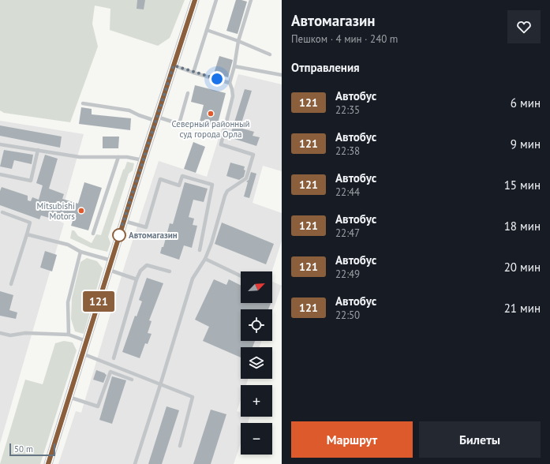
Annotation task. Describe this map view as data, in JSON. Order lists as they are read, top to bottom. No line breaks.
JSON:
{"places":["Северный районный суд города Орла","Mitsubishi Motors","Автомагазин"],"lines":["bus line 121"],"scale_bar":"50 m","north":"top right","page":{"on_map":"121","heading":[["Автомагазин","Пешком · 4 мин · 240 m"],"Отправления"],"list":[{"mark":"121","name":"Автобус","note":"22:35","value":"6 мин"},{"mark":"121","name":"Автобус","note":"22:38","value":"9 мин"},{"mark":"121","name":"Автобус","note":"22:44","value":"15 мин"},{"mark":"121","name":"Автобус","note":"22:47","value":"18 мин"},{"mark":"121","name":"Автобус","note":"22:49","value":"20 мин"},{"mark":"121","name":"Автобус","note":"22:50","value":"21 мин"}],"map_buttons":["+","−"],"buttons":["Маршрут","Билеты"],"scale":"50 m"}}
